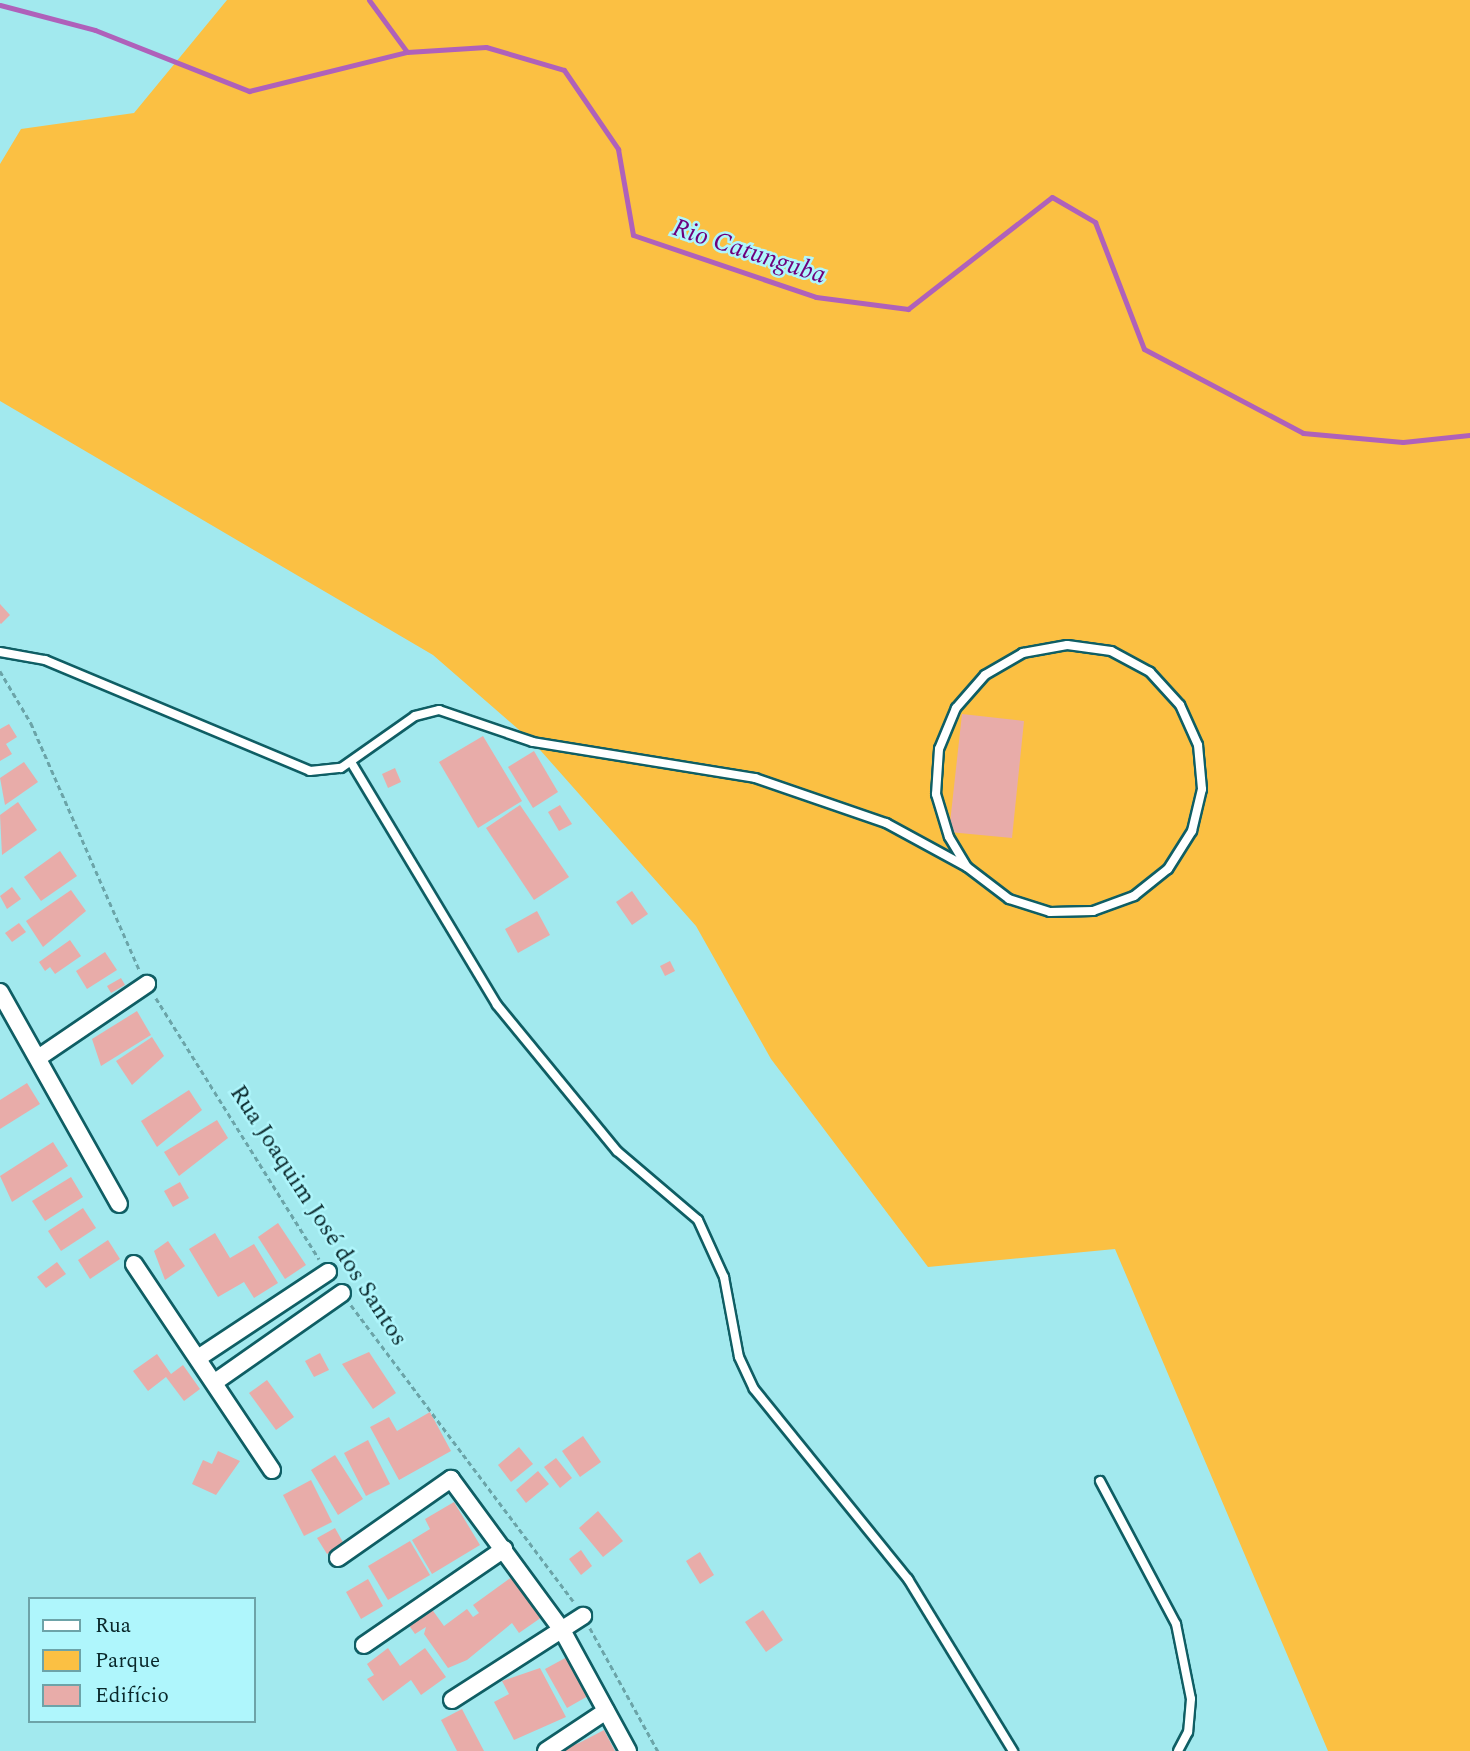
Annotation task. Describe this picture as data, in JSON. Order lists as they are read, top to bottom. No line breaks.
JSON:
{"streets":{"path":["Rua Joaquim José dos Santos"]},"water":["Rio Catunguba"],"legend":["Rua","Parque","Edifício"]}
